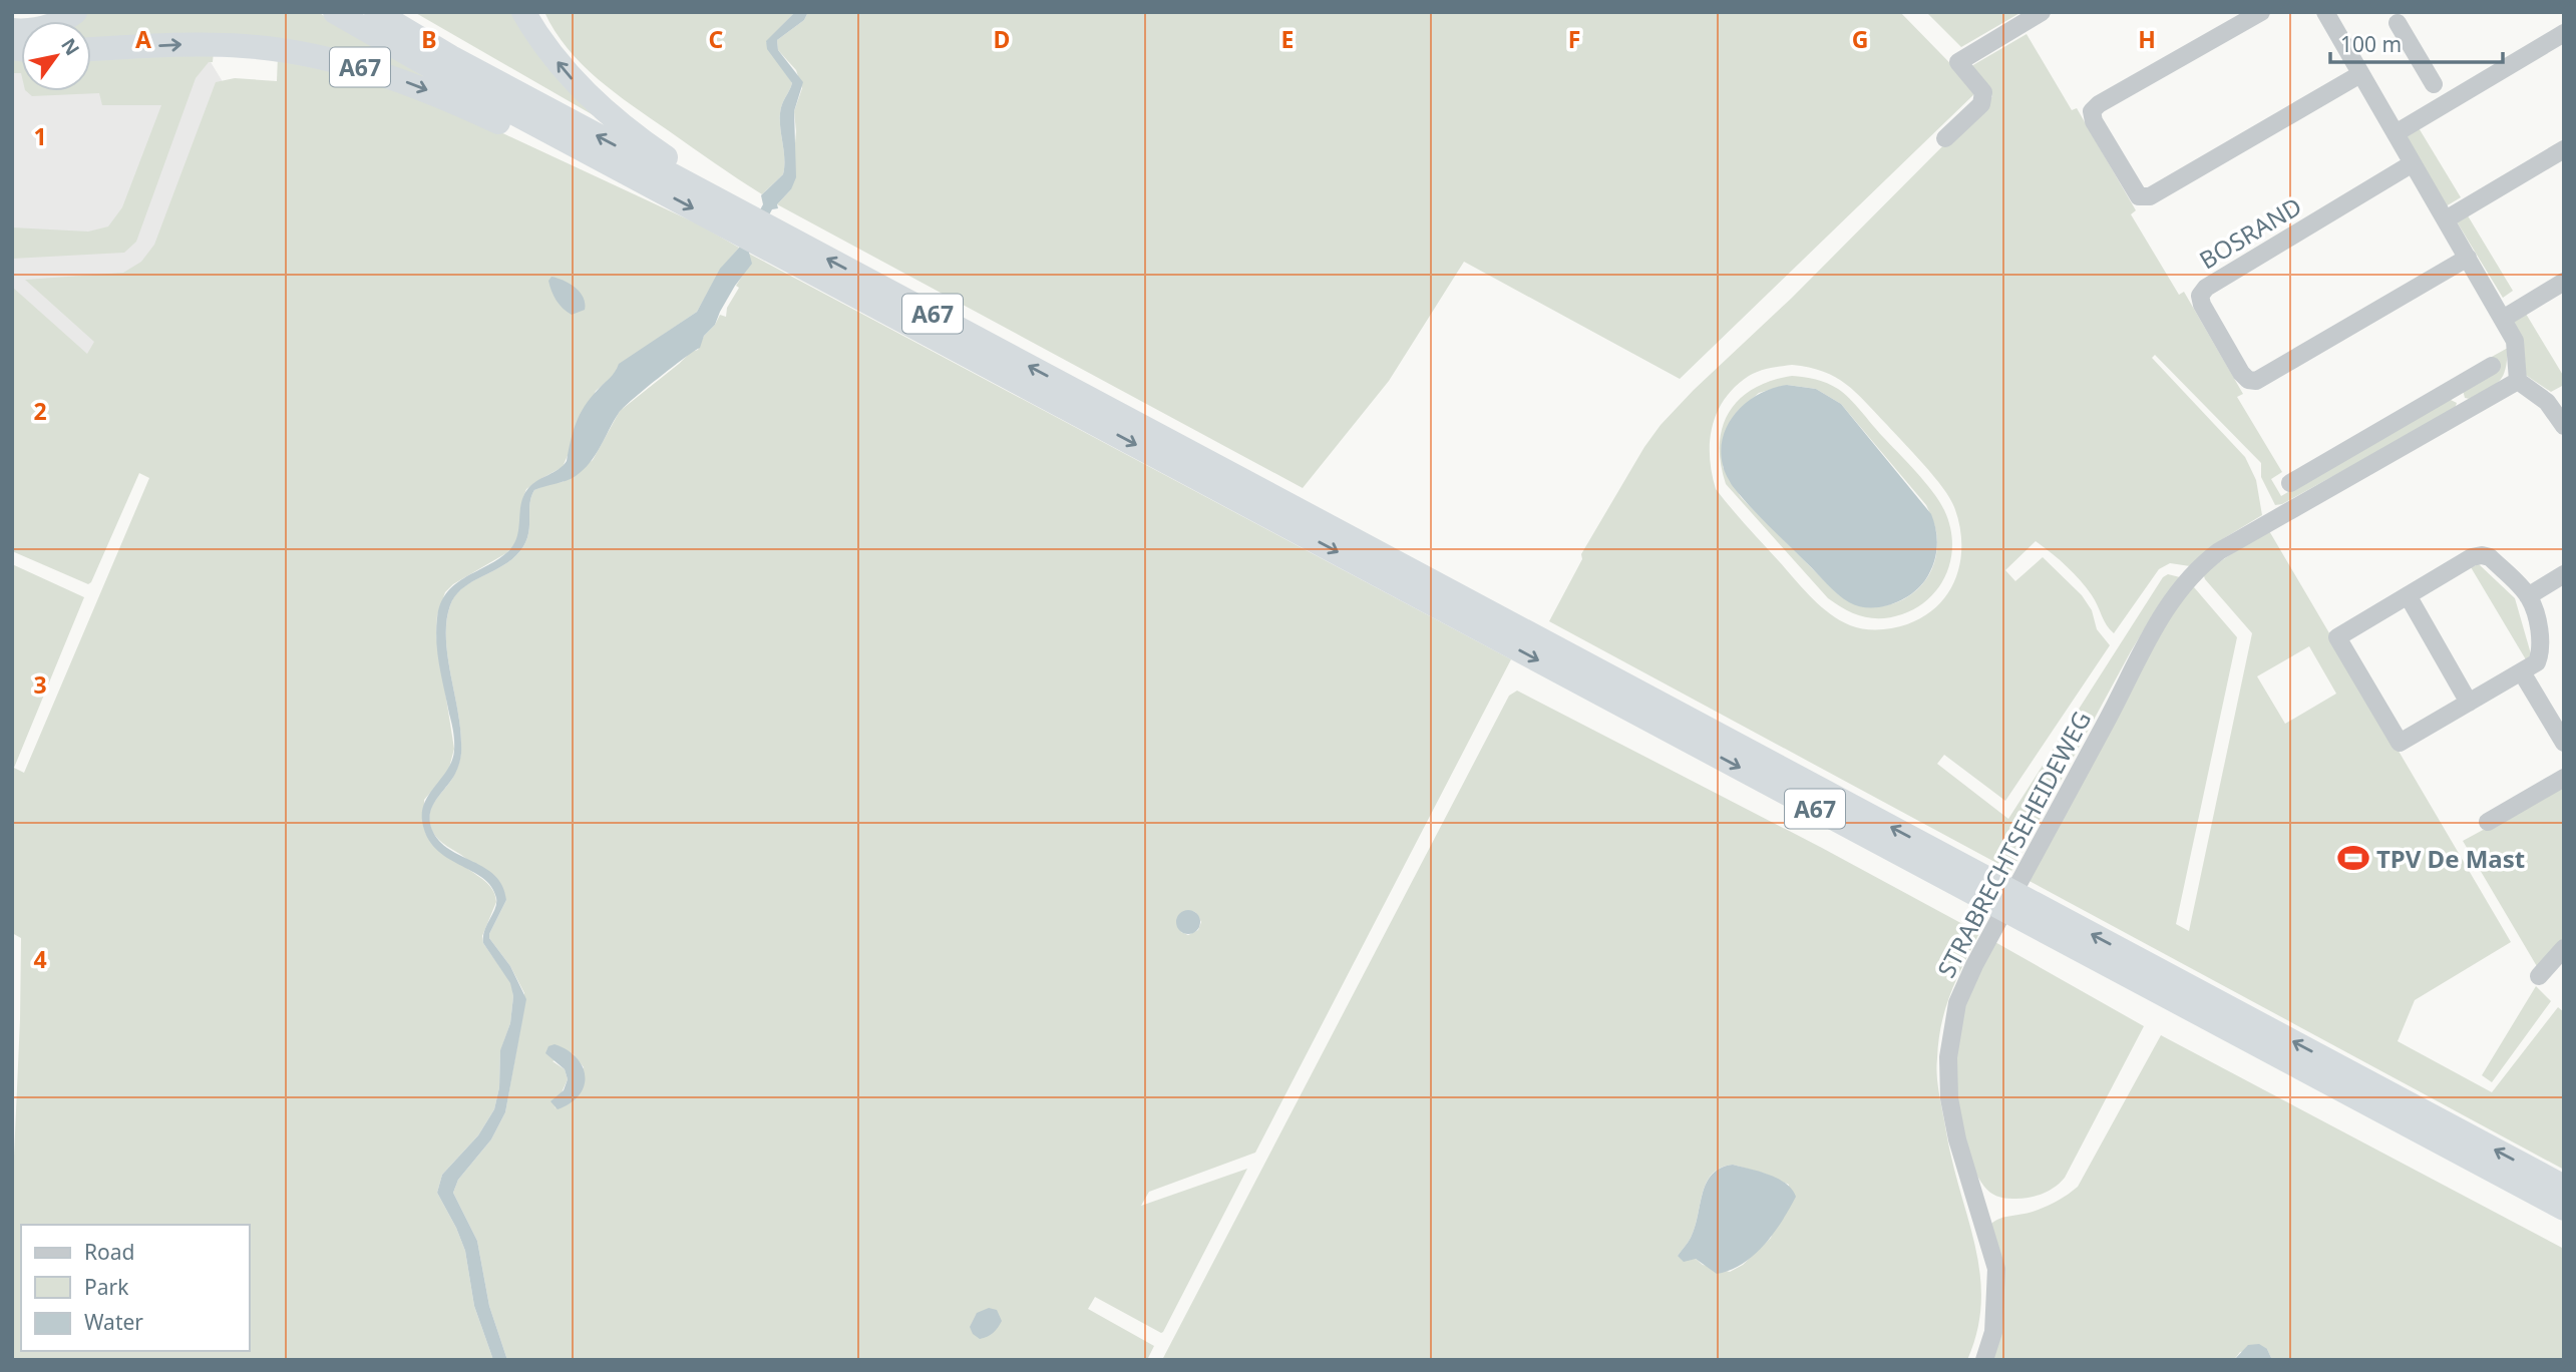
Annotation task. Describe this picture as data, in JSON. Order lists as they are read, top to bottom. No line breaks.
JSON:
{"streets":{"highway":["A67"],"street":["BOSRAND","STRABRECHTSEHEIDEWEG"]},"places":{"sports":["TPV De Mast"]},"legend":["Road","Park","Water"],"scale_bar":"100 m","north":"top right","grid":{"columns":["A","B","C","D","E","F","G","H"],"rows":["1","2","3","4"]}}
